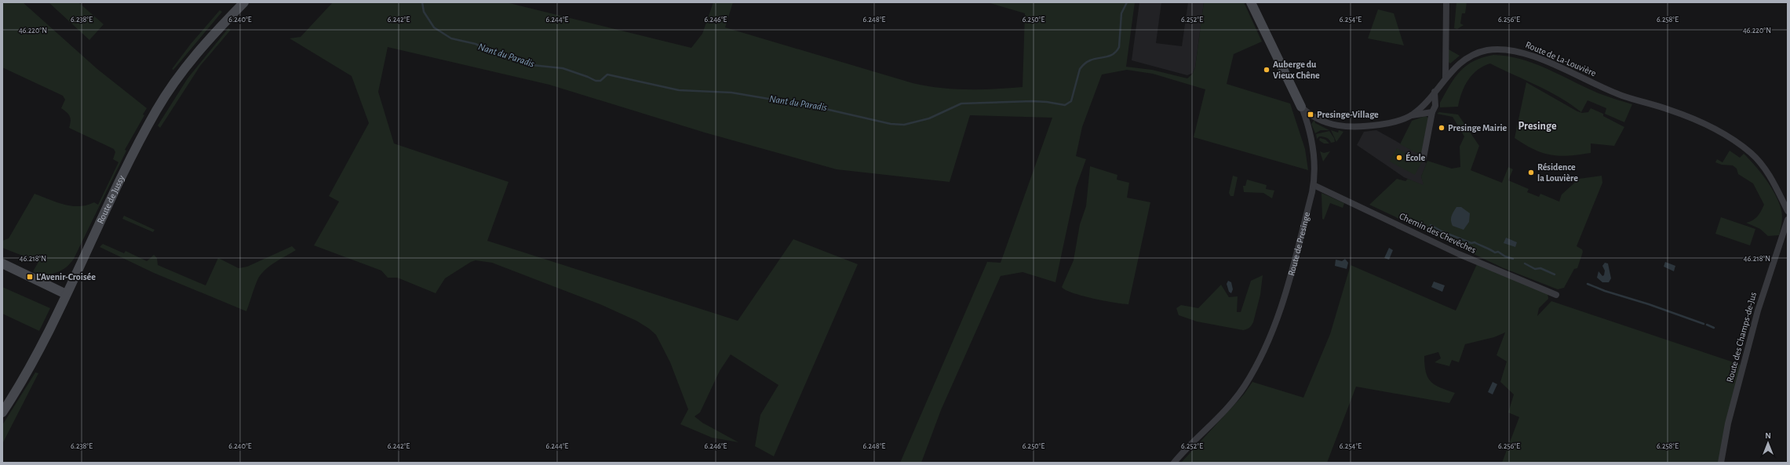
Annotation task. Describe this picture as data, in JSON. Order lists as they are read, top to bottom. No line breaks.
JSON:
{"streets":{"main road":["Route de Jussy","Route de Presinge"],"street":["Route de La-Louvière","Chemin des Chevêches","Route des Champs-de-Jus"]},"crossings":[["Route de La-Louvière","Route de Presinge"],["Chemin des Chevêches","Route de Presinge"]],"districts":["Presinge"],"water":["Nant du Paradis"],"places":{"other":["Auberge du Vieux Chêne","Presinge Mairie","École","Résidence la Louvière"],"transit":["Presinge-Village","L'Avenir-Croisée"]},"north":"top","coordinates":["6.238°E","6.240°E","6.242°E","6.244°E","6.246°E","6.248°E","6.250°E","6.252°E","6.254°E","6.256°E","6.258°E","46.220°N","46.218°N"]}
